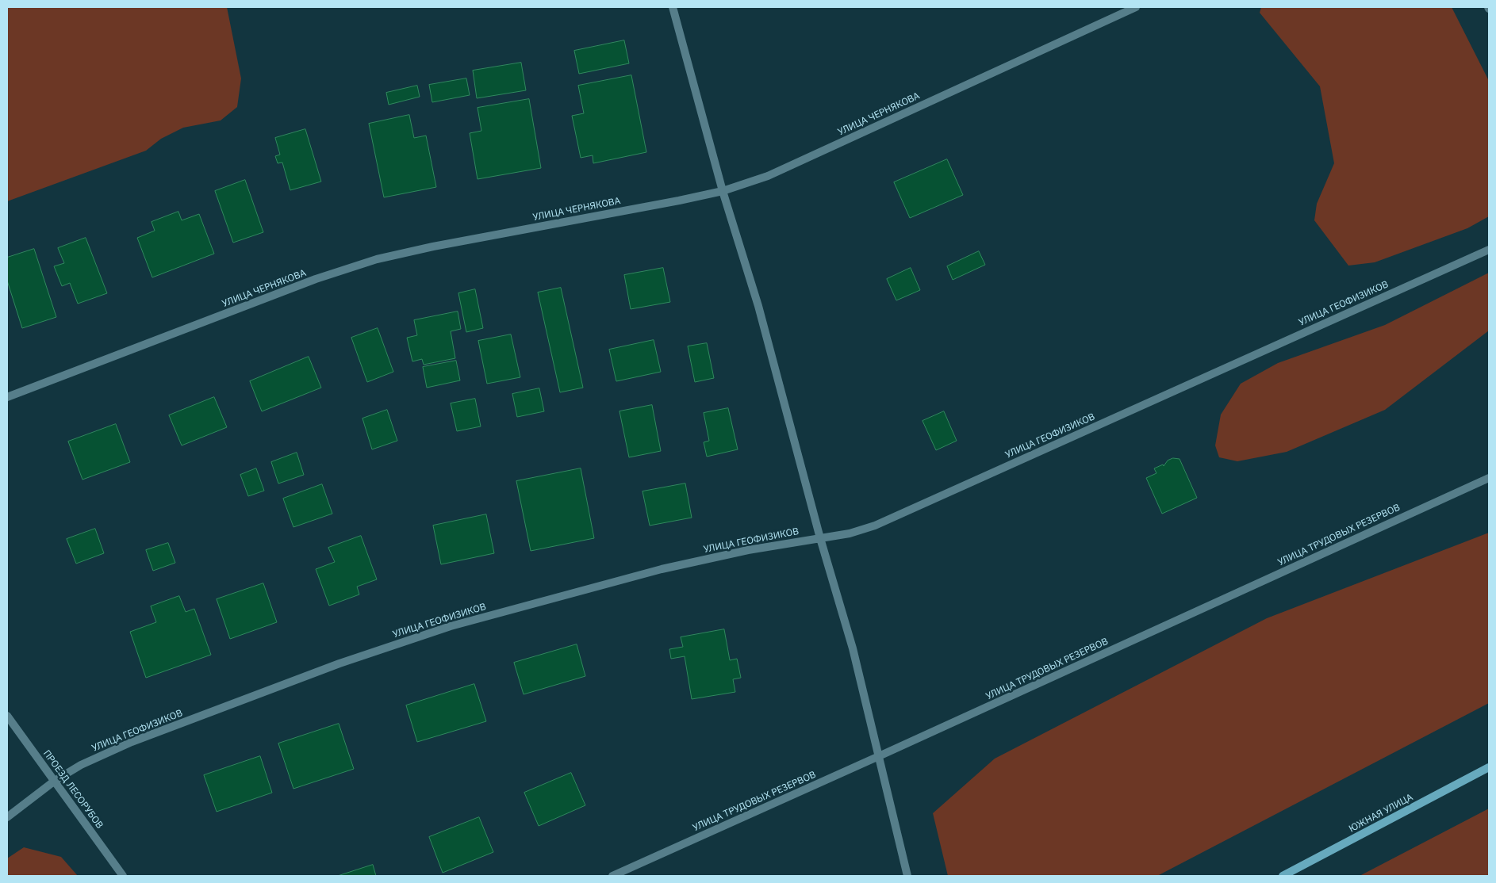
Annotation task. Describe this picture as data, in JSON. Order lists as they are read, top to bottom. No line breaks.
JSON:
{"streets":{"main road":["ЮЖНАЯ УЛИЦА"],"street":["УЛИЦА ЧЕРНЯКОВА","УЛИЦА ГЕОФИЗИКОВ","УЛИЦА ТРУДОВЫХ РЕЗЕРВОВ","ПРОЕЗД ЛЕСОРУБОВ"]},"crossings":[["УЛИЦА ГЕОФИЗИКОВ","ПРОЕЗД ЛЕСОРУБОВ"]]}
